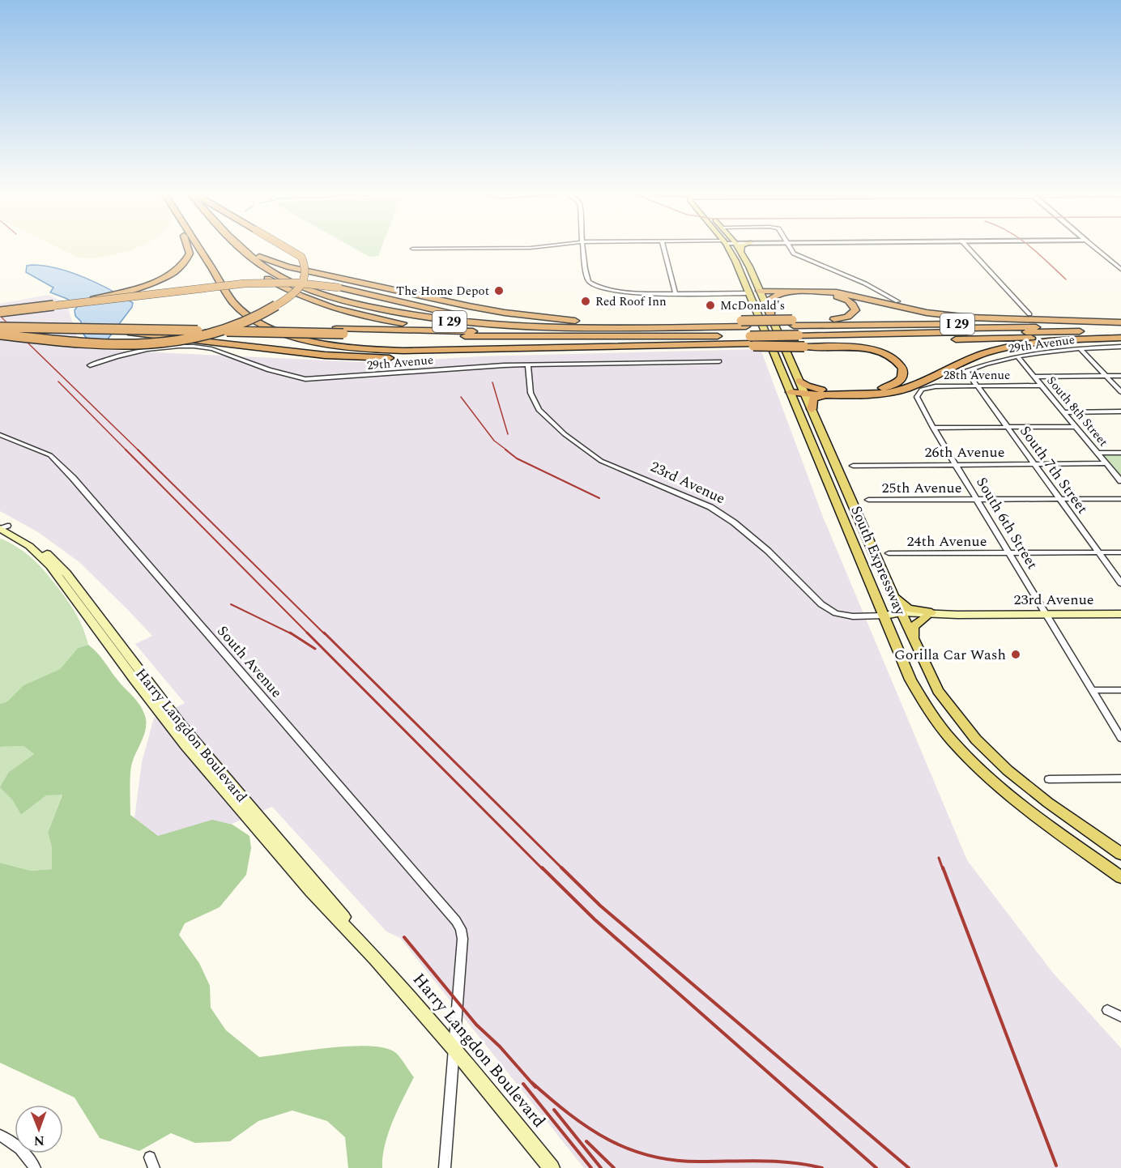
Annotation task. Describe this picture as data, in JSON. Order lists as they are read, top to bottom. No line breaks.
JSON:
{"streets":{"highway":["I 29"],"main road":["23rd Avenue","South Expressway","Harry Langdon Boulevard"],"street":["29th Avenue","28th Avenue","South 8th Street","26th Avenue","South 7th Street","25th Avenue","South 6th Street","24th Avenue","South Avenue"]},"crossings":[["29th Avenue","South 8th Street"],["29th Avenue","South 7th Street"],["29th Avenue","23rd Avenue"],["28th Avenue","South 8th Street"],["28th Avenue","South 7th Street"],["28th Avenue","South 6th Street"],["South 8th Street","26th Avenue"],["26th Avenue","South 7th Street"],["26th Avenue","South 6th Street"],["South 7th Street","25th Avenue"],["South 7th Street","24th Avenue"],["23rd Avenue","South 6th Street"],["23rd Avenue","South Expressway"],["25th Avenue","South 6th Street"],["South 6th Street","24th Avenue"],["South Avenue","Harry Langdon Boulevard"]],"places":["The Home Depot","Red Roof Inn","McDonald's","Gorilla Car Wash"],"north":"bottom"}
